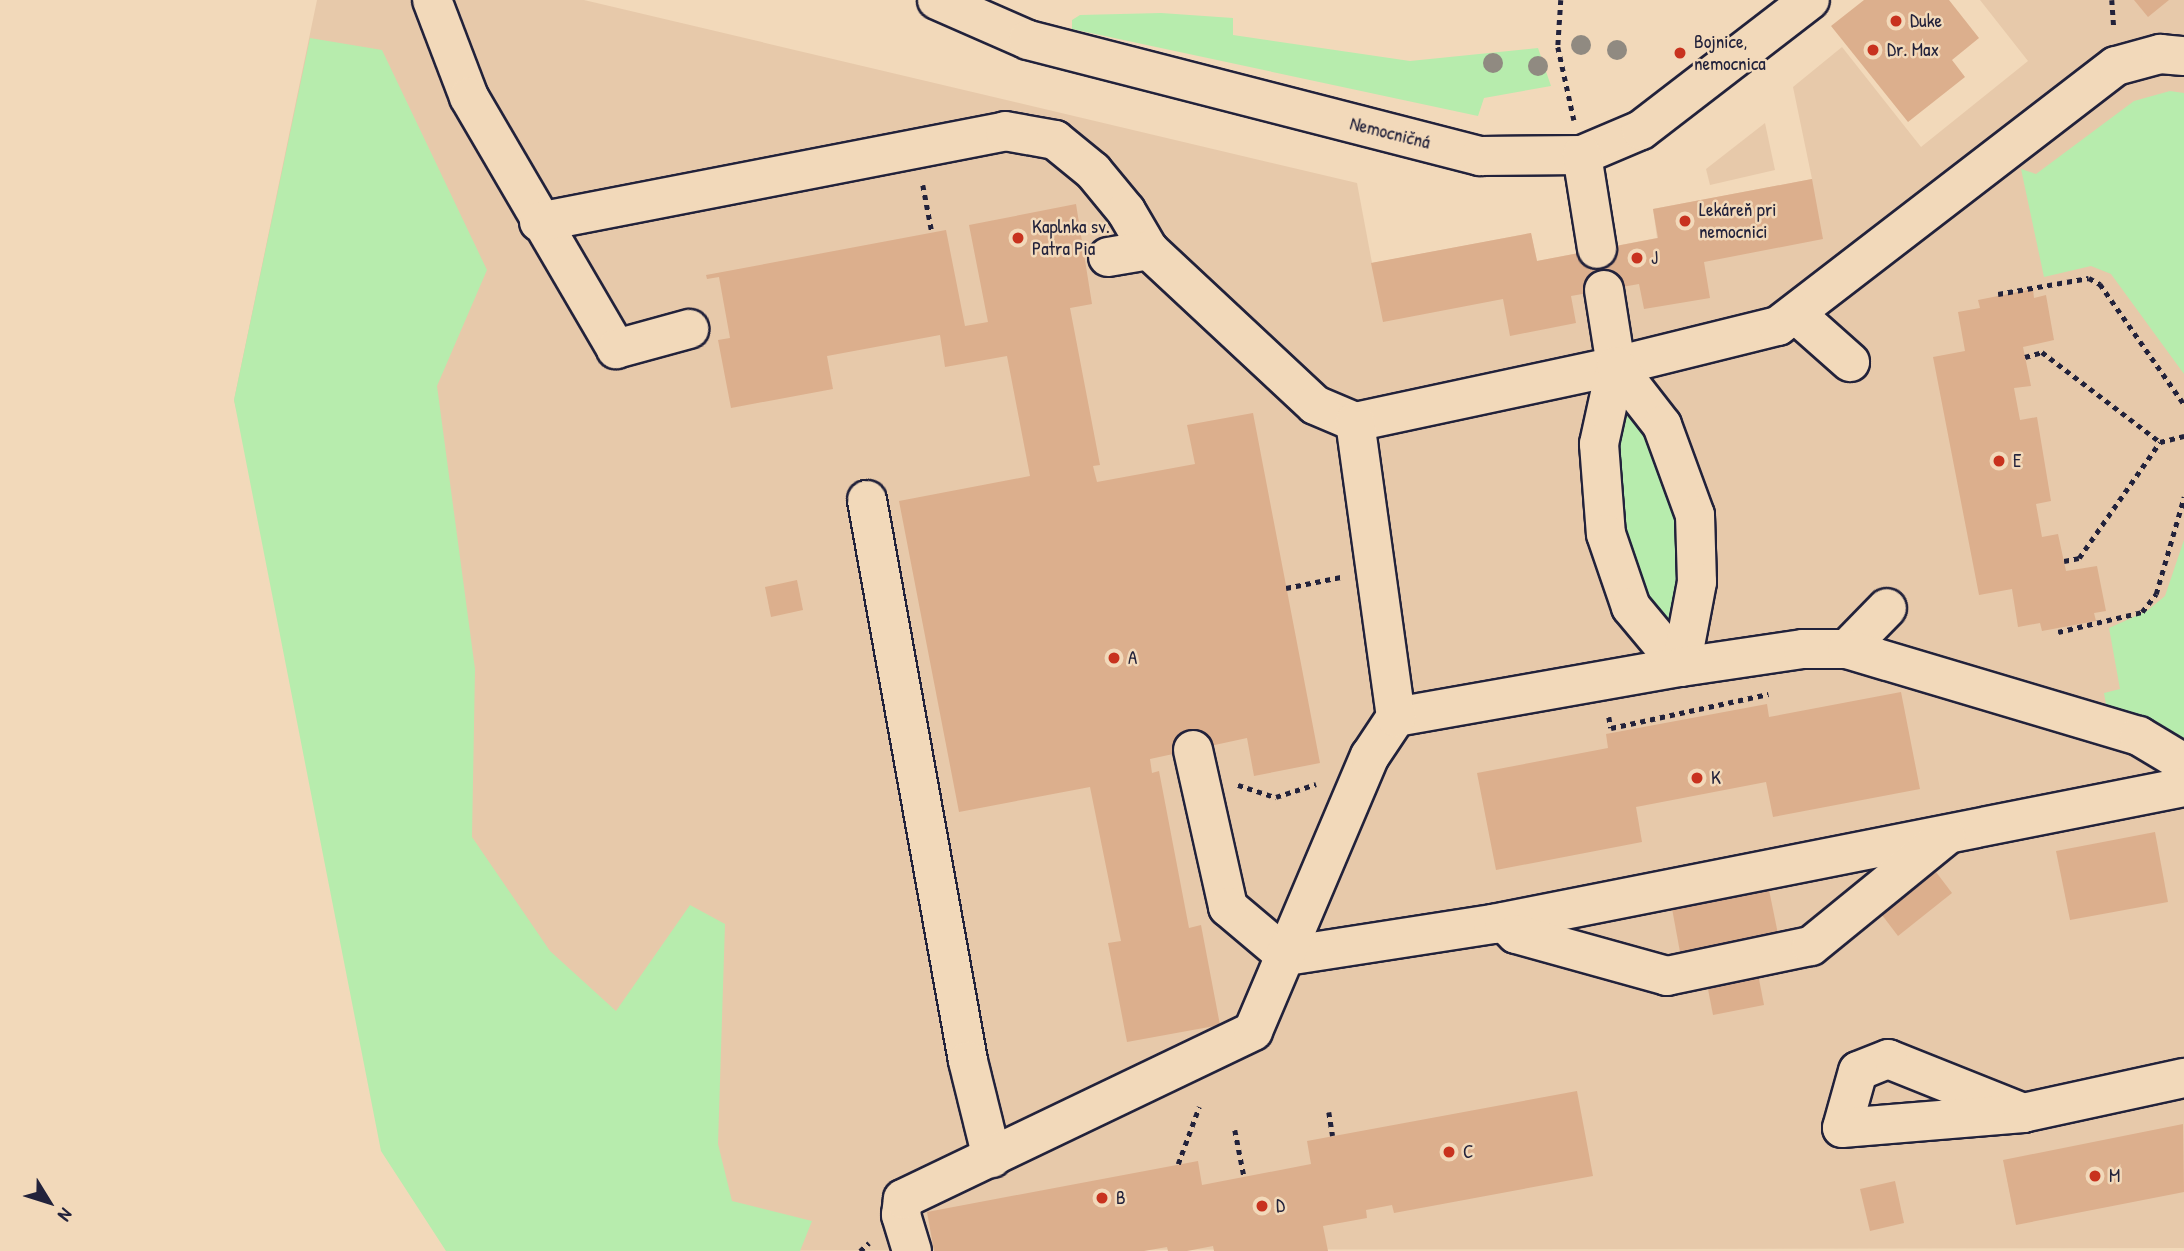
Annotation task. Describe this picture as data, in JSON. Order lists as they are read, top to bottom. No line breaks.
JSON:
{"streets":{"street":["Nemocničná"]},"places":["Duke","Dr. Max","Bojnice, nemocnica","Lekáreň pri nemocnici","Kaplnka sv. Patra Pia","J","E","A","K","C","M","B","D"],"north":"bottom right"}
